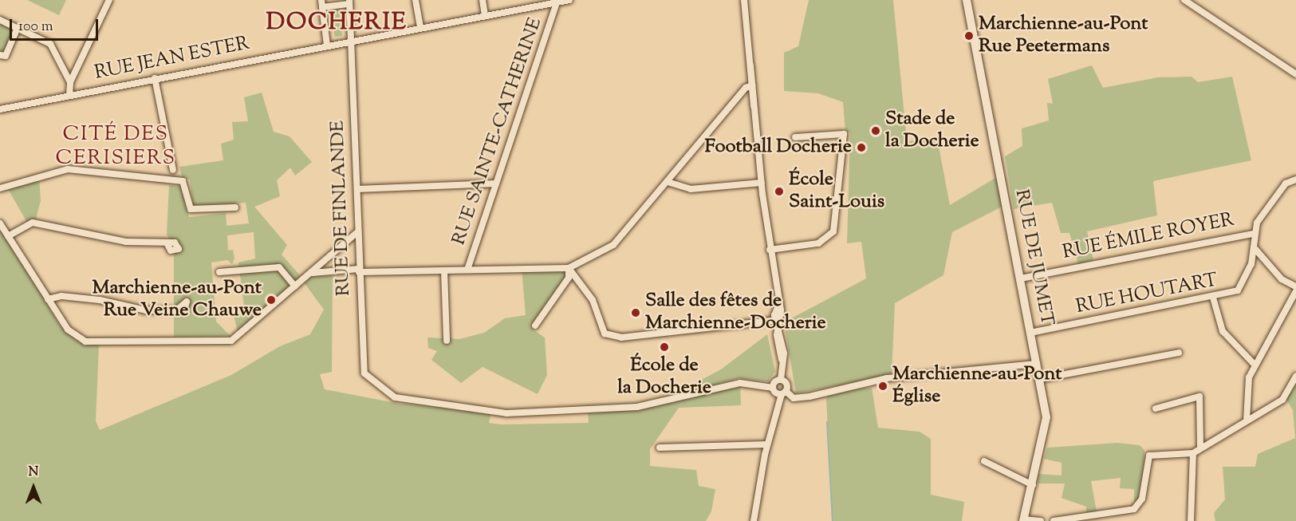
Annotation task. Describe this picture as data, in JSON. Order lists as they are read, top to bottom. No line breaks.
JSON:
{"streets":{"street":["RUE JEAN ESTER","RUE SAINTE-CATHERINE","RUE DE FINLANDE","RUE ÉMILE ROYER","RUE DE JUMET","RUE HOUTART"]},"crossings":[["RUE JEAN ESTER","RUE SAINTE-CATHERINE"],["RUE JEAN ESTER","RUE DE FINLANDE"],["RUE ÉMILE ROYER","RUE DE JUMET"],["RUE ÉMILE ROYER","RUE HOUTART"],["RUE DE JUMET","RUE HOUTART"]],"districts":["DOCHERIE","CITÉ DES CERISIERS"],"places":["Marchienne-au-Pont Rue Peetermans","Stade de la Docherie","Football Docherie","École Saint-Louis","Marchienne-au-Pont Rue Veine Chauwe","Salle des fêtes de Marchienne-Docherie","École de la Docherie","Marchienne-au-Pont Église"],"scale_bar":"100 m","north":"top"}
